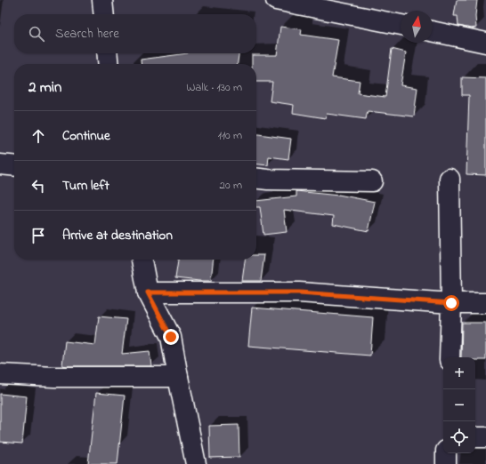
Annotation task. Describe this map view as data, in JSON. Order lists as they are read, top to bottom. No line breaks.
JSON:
{"north":"top","page":{"search":"Search here","heading":["2 min","Walk · 130 m"],"list":[["Continue","110 m"],["Turn left","20 m"],"Arrive at destination"],"map_buttons":["+","−"]}}
